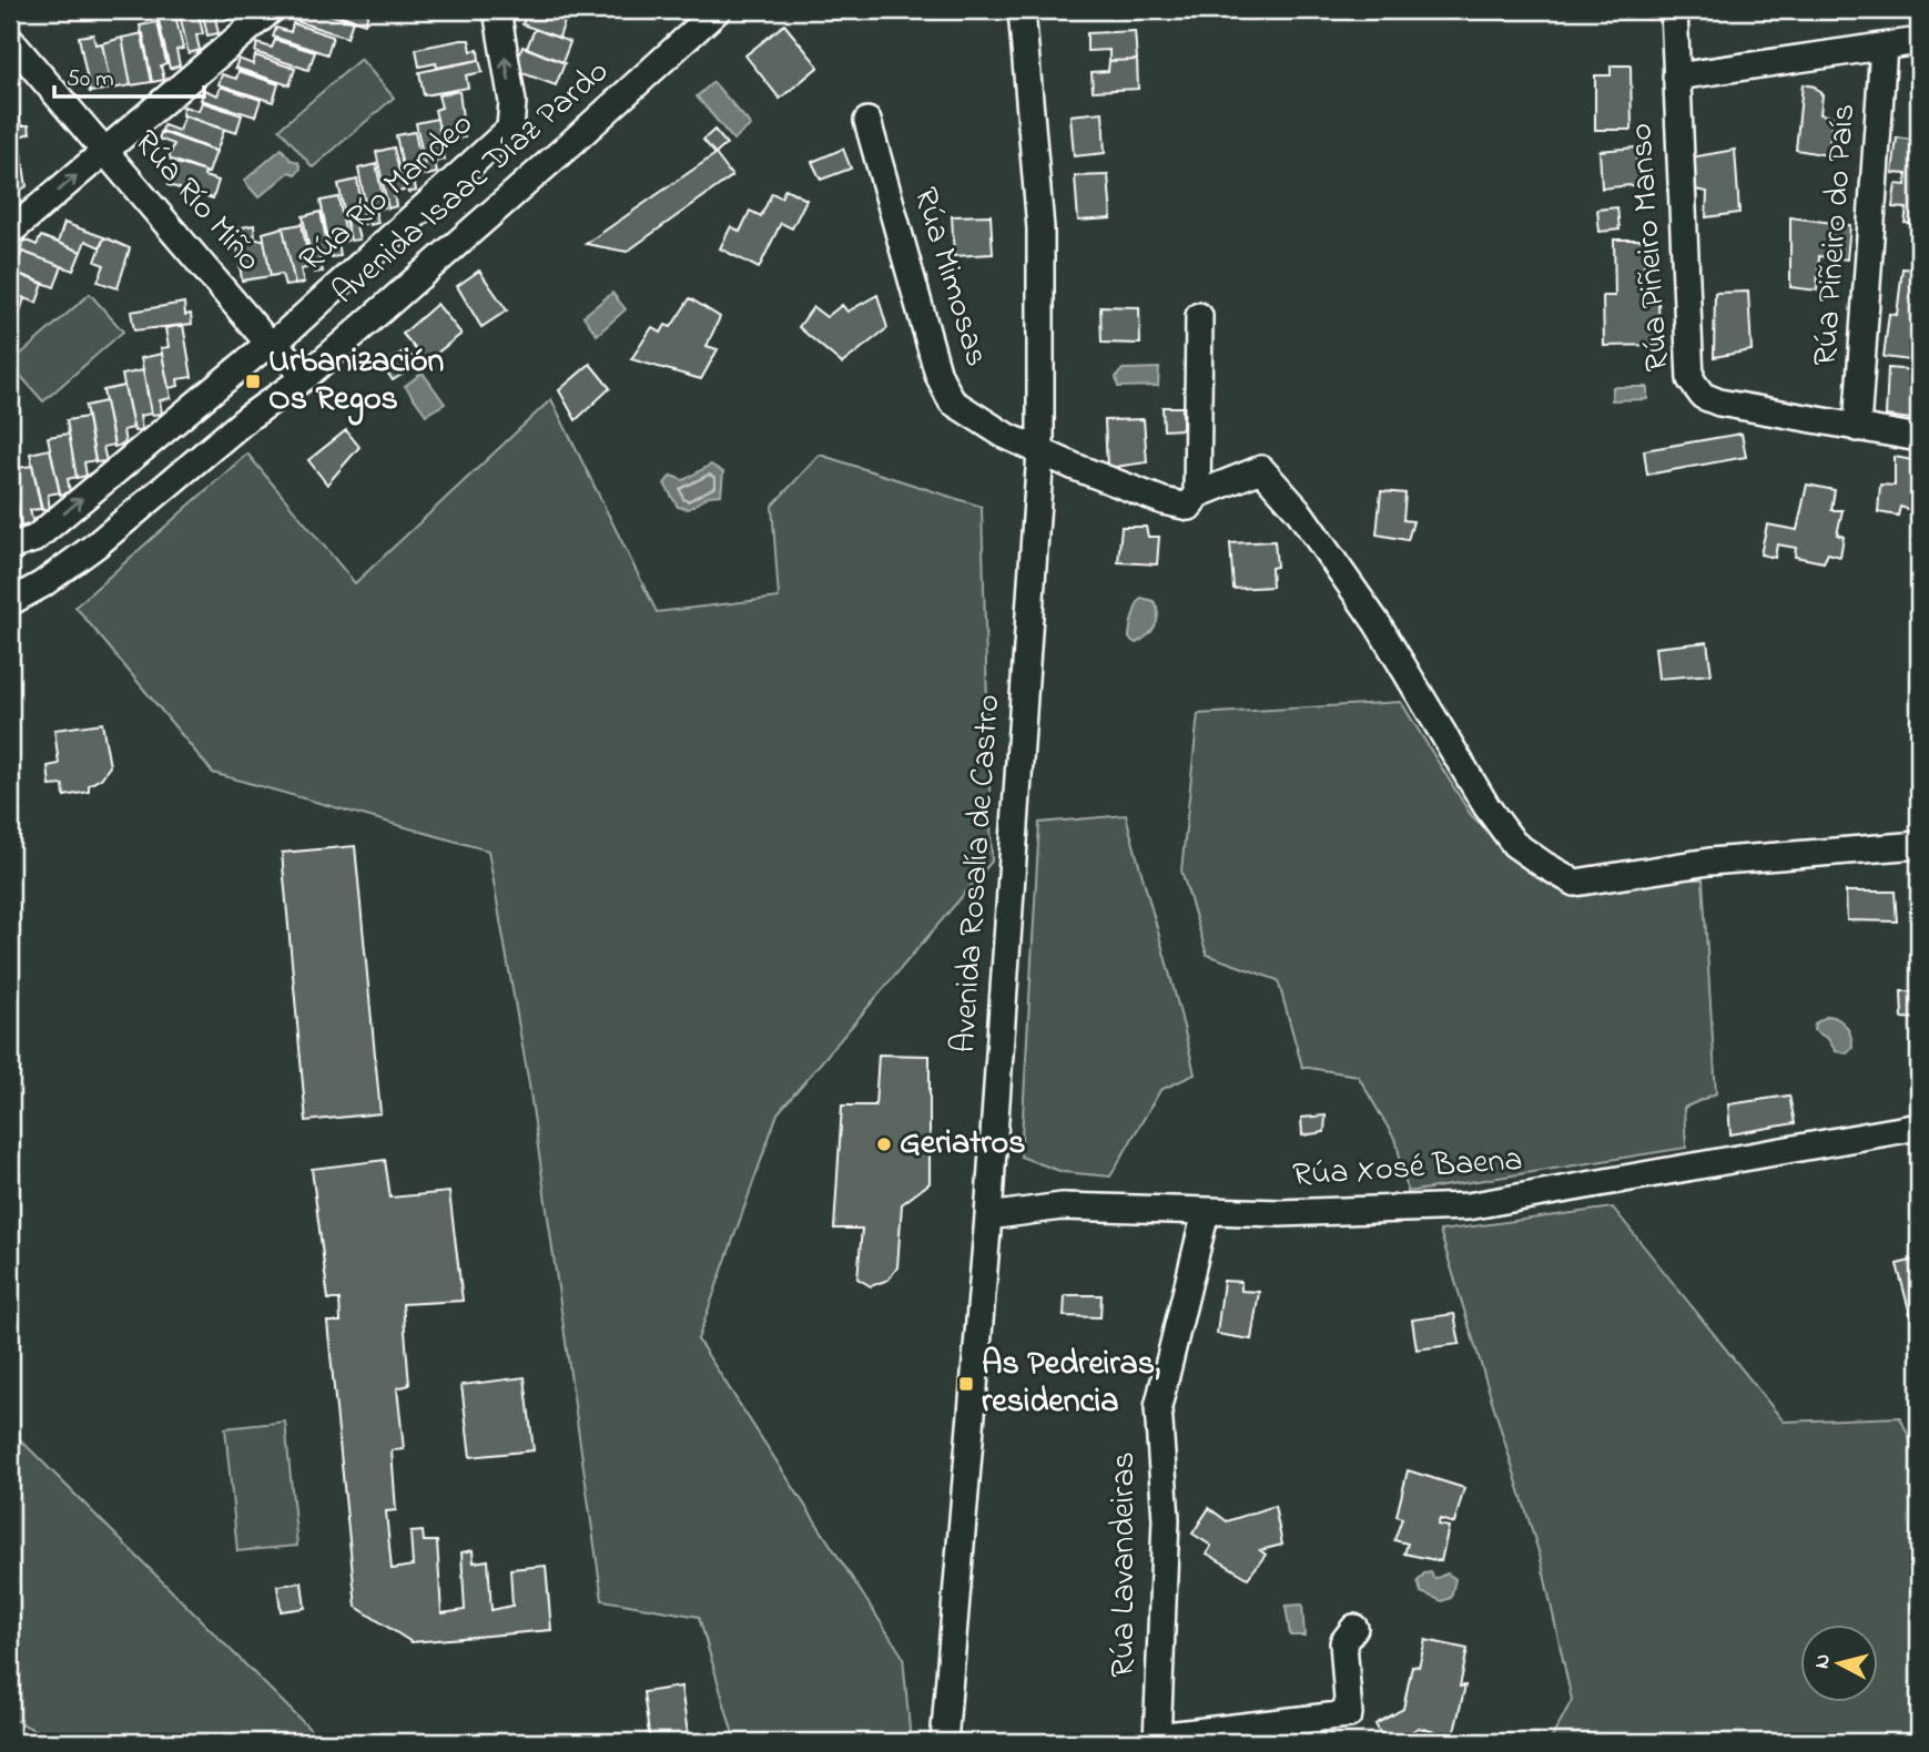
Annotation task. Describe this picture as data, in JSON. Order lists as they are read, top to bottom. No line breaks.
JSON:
{"streets":{"street":["Avenida Isaac Díaz Pardo","Rúa Río Mandeo","Rúa Río Miño","Rúa Piñeiro do País","Rúa Piñeiro Manso","Rúa Mimosas","Avenida Rosalía de Castro","Rúa Xosé Baena","Rúa Lavandeiras"]},"crossings":[["Avenida Isaac Díaz Pardo","Rúa Río Miño"],["Rúa Río Mandeo","Rúa Río Miño"],["Rúa Piñeiro do País","Rúa Piñeiro Manso"],["Rúa Mimosas","Avenida Rosalía de Castro"],["Avenida Rosalía de Castro","Rúa Xosé Baena"],["Rúa Xosé Baena","Rúa Lavandeiras"]],"one_way":["Rúa Río Mandeo"],"places":{"transit":["Urbanización Os Regos","As Pedreiras, residencia"],"other":["Geriatros"]},"scale_bar":"50 m","north":"left"}
